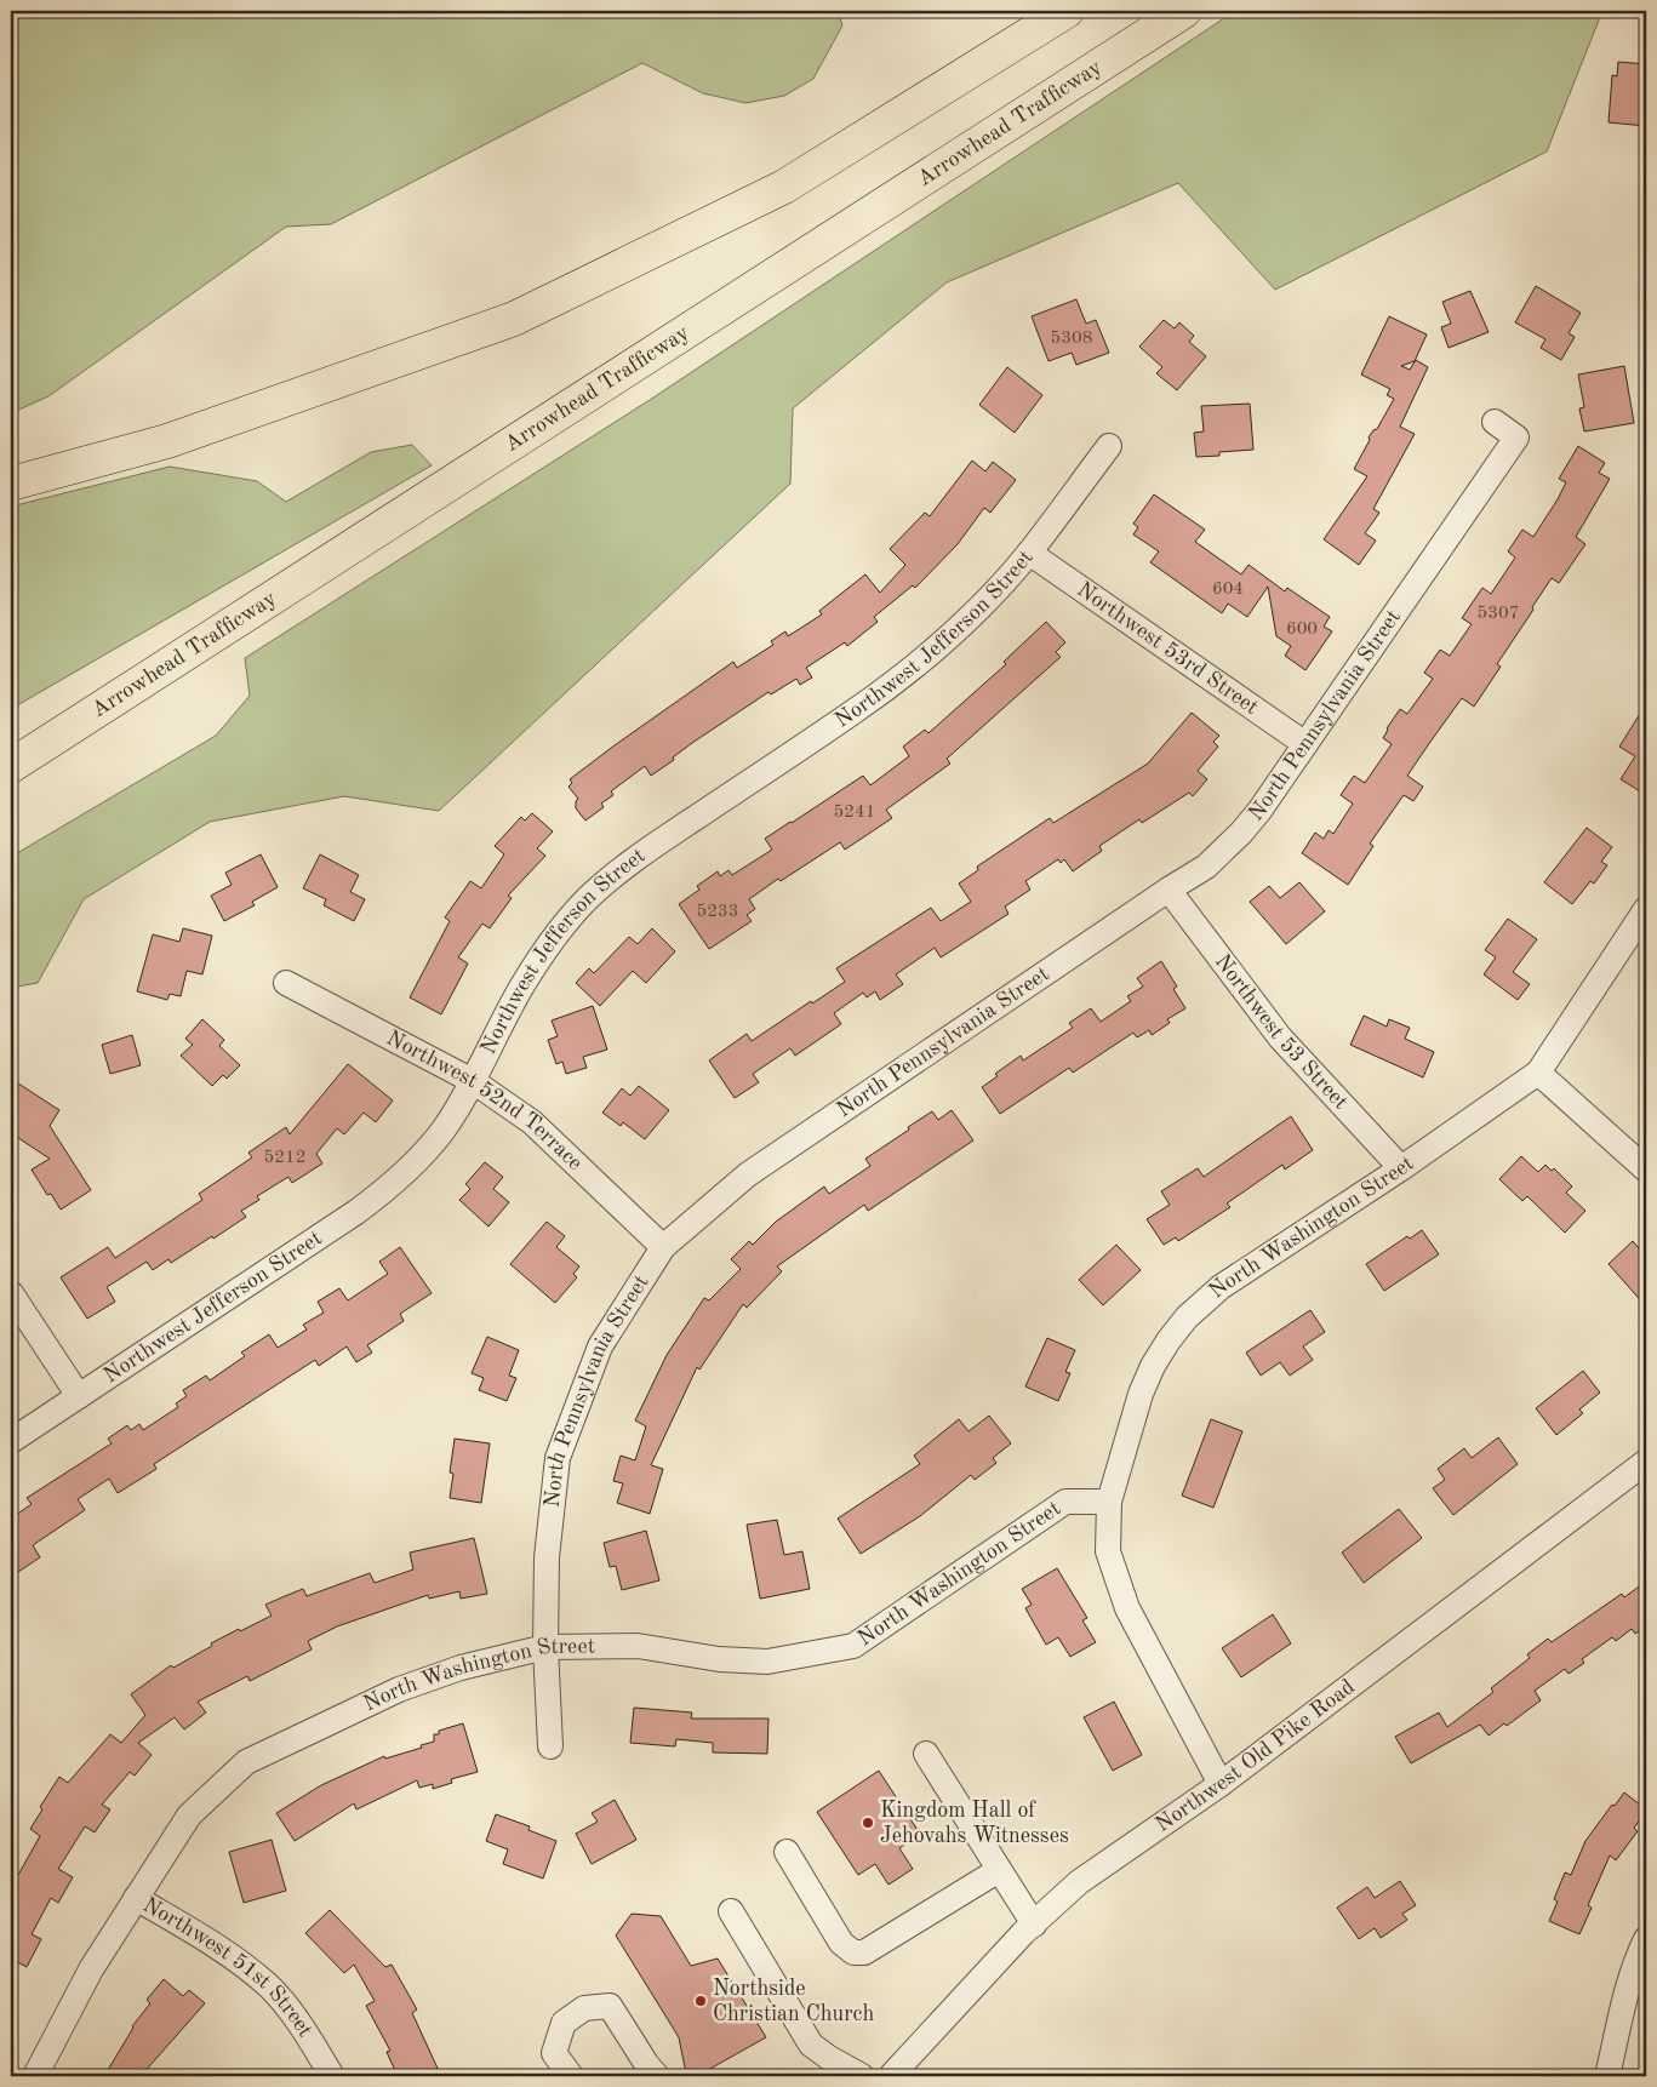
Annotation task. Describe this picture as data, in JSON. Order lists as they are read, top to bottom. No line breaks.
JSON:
{"streets":{"highway":["Arrowhead Trafficway"],"street":["Northwest Jefferson Street","Northwest 53rd Street","North Pennsylvania Street","Northwest 53 Street","Northwest 52nd Terrace","North Washington Street","Northwest Old Pike Road","Northwest 51st Street"]},"crossings":[["Northwest Jefferson Street","Northwest 53rd Street"],["Northwest Jefferson Street","Northwest 52nd Terrace"],["Northwest 53rd Street","North Pennsylvania Street"],["North Pennsylvania Street","Northwest 53 Street"],["North Pennsylvania Street","Northwest 52nd Terrace"],["North Pennsylvania Street","North Washington Street"],["Northwest 53 Street","North Washington Street"],["North Washington Street","Northwest 51st Street"]],"places":["Kingdom Hall of Jehovahs Witnesses","Northside Christian Church"],"house_numbers":["5308","604","5307","600","5241","5233","5212"]}
